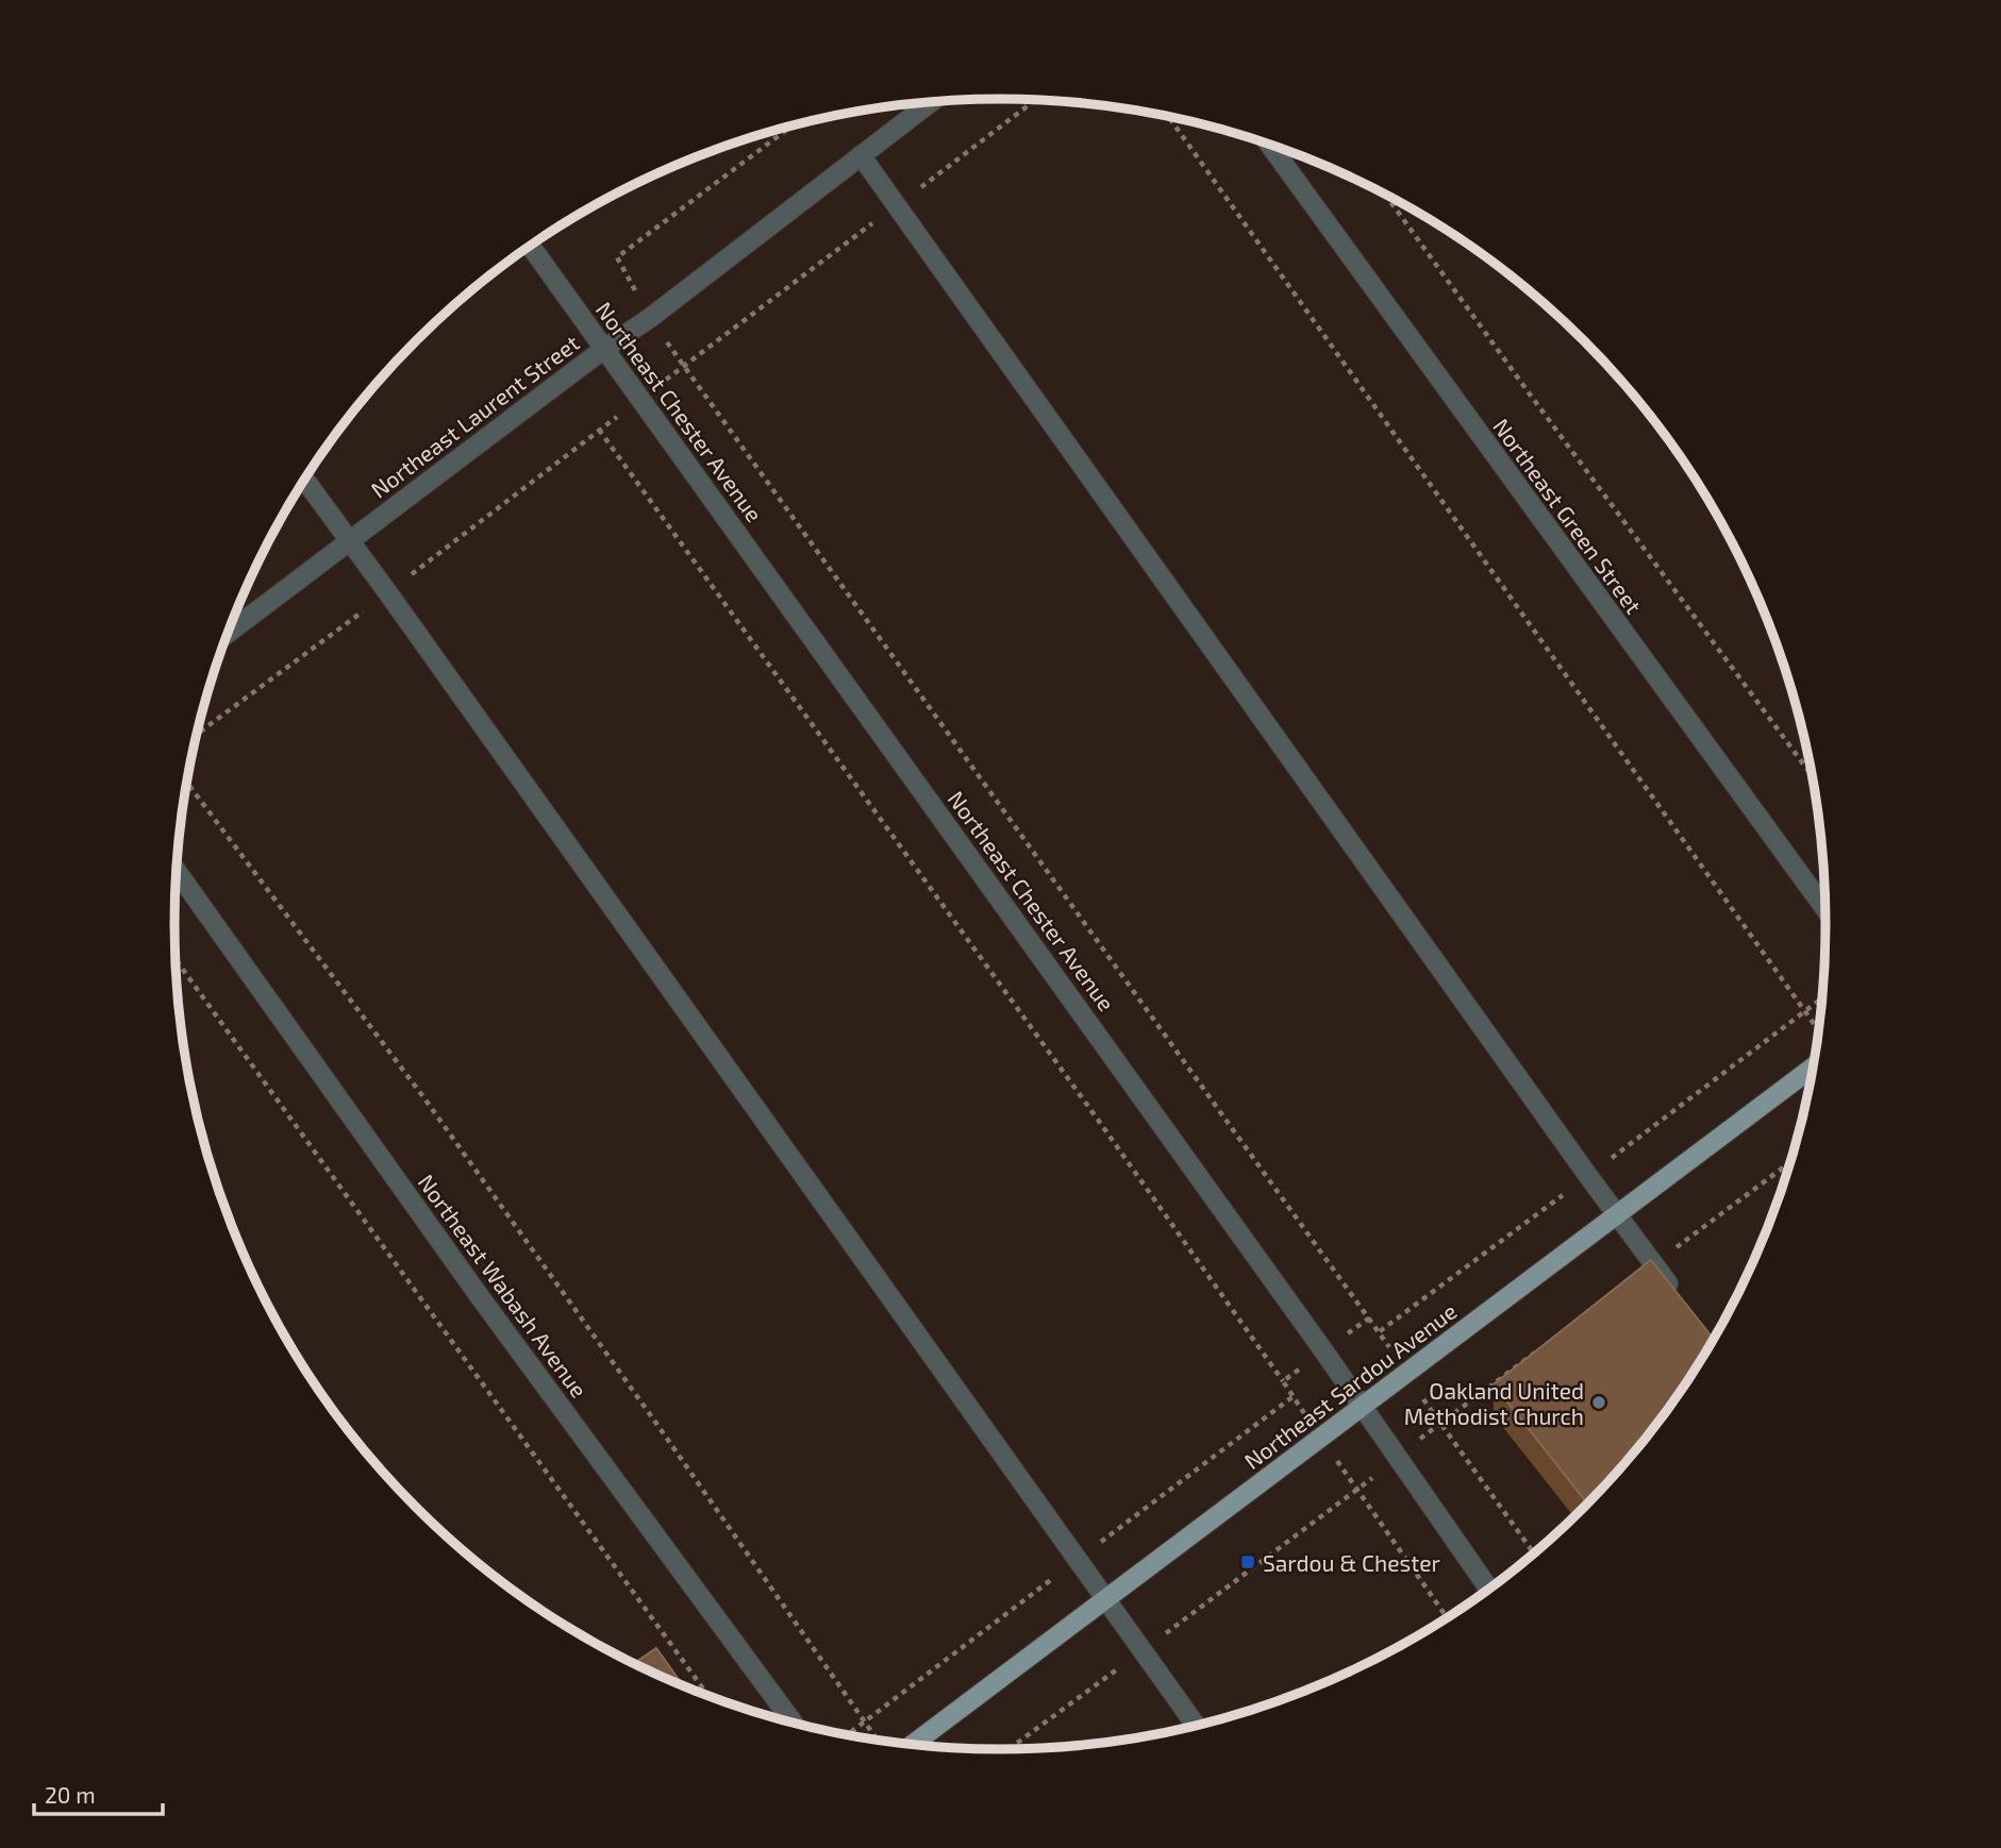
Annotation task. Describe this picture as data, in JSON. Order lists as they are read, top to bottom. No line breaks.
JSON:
{"streets":{"main road":["Northeast Sardou Avenue"],"street":["Northeast Chester Avenue","Northeast Laurent Street","Northeast Green Street","Northeast Wabash Avenue"]},"crossings":[["Northeast Chester Avenue","Northeast Laurent Street"],["Northeast Chester Avenue","Northeast Sardou Avenue"]],"places":{"other":["Oakland United Methodist Church"],"transit":["Sardou & Chester"]},"scale_bar":"20 m"}
